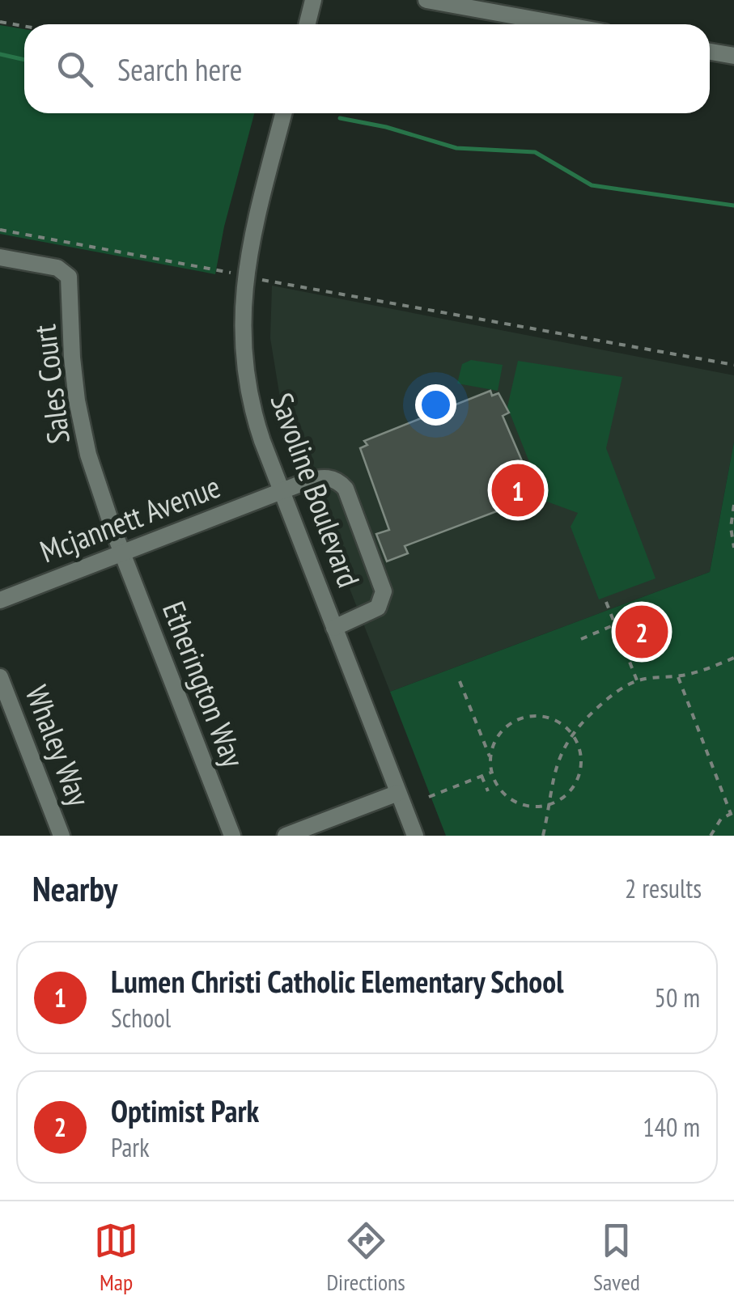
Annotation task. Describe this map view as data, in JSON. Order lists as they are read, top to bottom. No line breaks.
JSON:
{"streets":{"street":["Sales Court","Savoline Boulevard","Mcjannett Avenue","Etherington Way","Whaley Way"]},"crossings":[["Sales Court","Mcjannett Avenue"],["Sales Court","Etherington Way"],["Savoline Boulevard","Mcjannett Avenue"],["Mcjannett Avenue","Etherington Way"]],"page":{"search":"Search here","pins":["1","2"],"heading":["Nearby","2 results"],"list":[{"mark":"1","name":"Lumen Christi Catholic Elementary School","note":"School","value":"50 m"},{"mark":"2","name":"Optimist Park","note":"Park","value":"140 m"}],"nav":["Map","Directions","Saved"]}}
